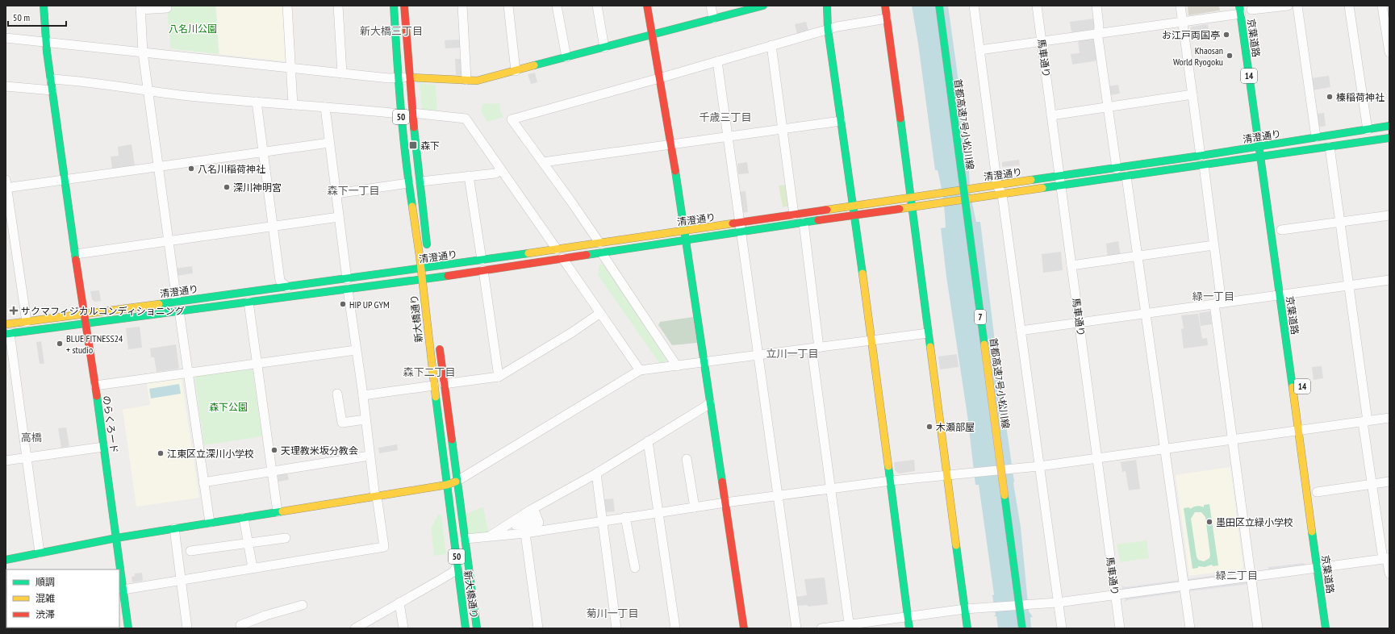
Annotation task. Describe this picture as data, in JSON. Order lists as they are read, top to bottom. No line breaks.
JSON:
{"streets":{"main road":["京葉道路","14","50","首都高速7号小松川線","清澄通り","7","新大橋通り","のらくろード"],"street":["馬車通り"]},"crossings":[["京葉道路","清澄通り"],["馬車通り","清澄通り"],["清澄通り","新大橋通り"],["清澄通り","のらくろード"]],"districts":["新大橋三丁目","千歳三丁目","森下一丁目","緑一丁目","立川一丁目","森下二丁目","高橋","緑二丁目","菊川一丁目"],"parks":["八名川公園","森下公園"],"places":{"other":["お江戸両国亭","Khaosan World Ryogoku","榛稲荷神社","八名川稲荷神社","深川神明宮","HIP UP GYM","BLUE FITNESS24 + studio","木瀬部屋","天理教米坂分教会","江東区立深川小学校","墨田区立緑小学校"],"transit":["森下"],"health":["サクマフィジカルコンディショニング"]},"legend":["順調","混雑","渋滞"],"scale_bar":"50 m"}
